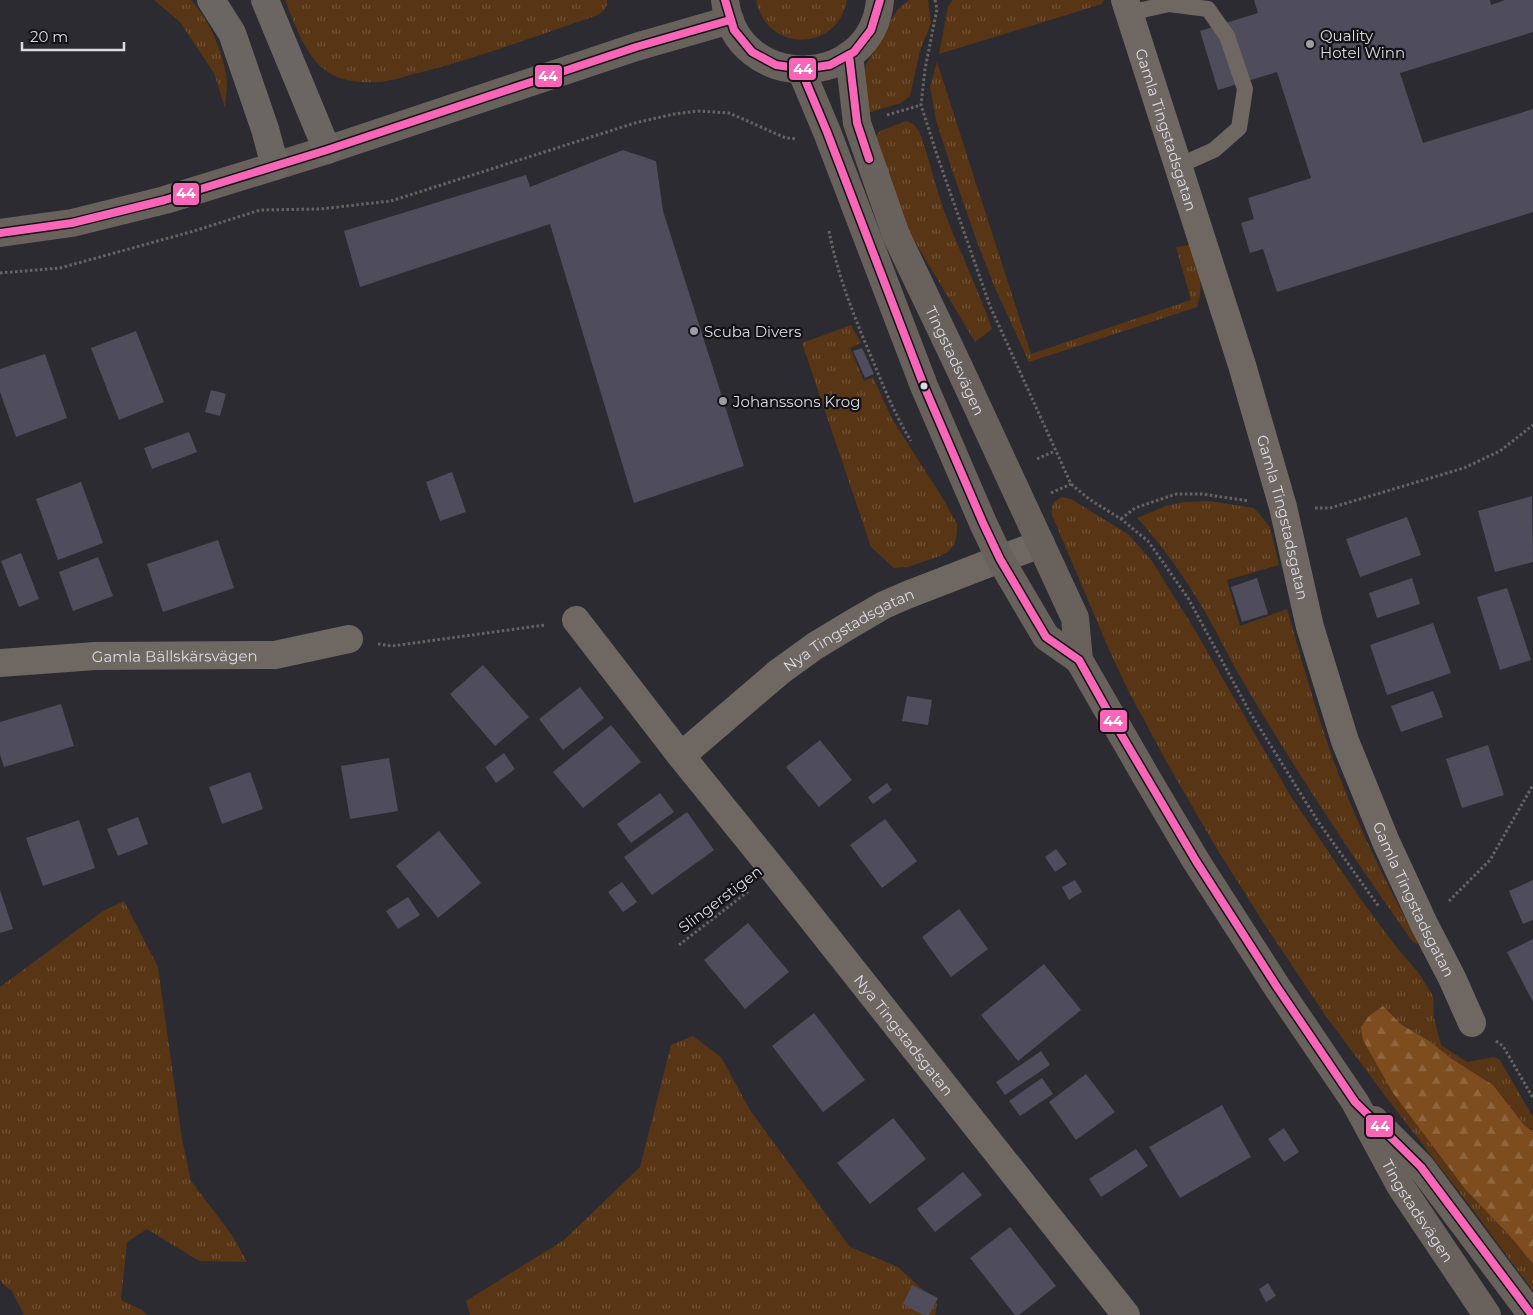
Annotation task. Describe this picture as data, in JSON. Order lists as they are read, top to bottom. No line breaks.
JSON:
{"streets":{"street":["Gamla Tingstadsgatan","Tingstadsvägen","Nya Tingstadsgatan","Gamla Bällskärsvägen"],"path":["Slingerstigen"]},"crossings":[["Tingstadsvägen","Nya Tingstadsgatan"],["Nya Tingstadsgatan","Slingerstigen"]],"places":["Quality Hotel Winn","Scuba Divers","Johanssons Krog"],"lines":["transit line 44"],"scale_bar":"20 m"}
